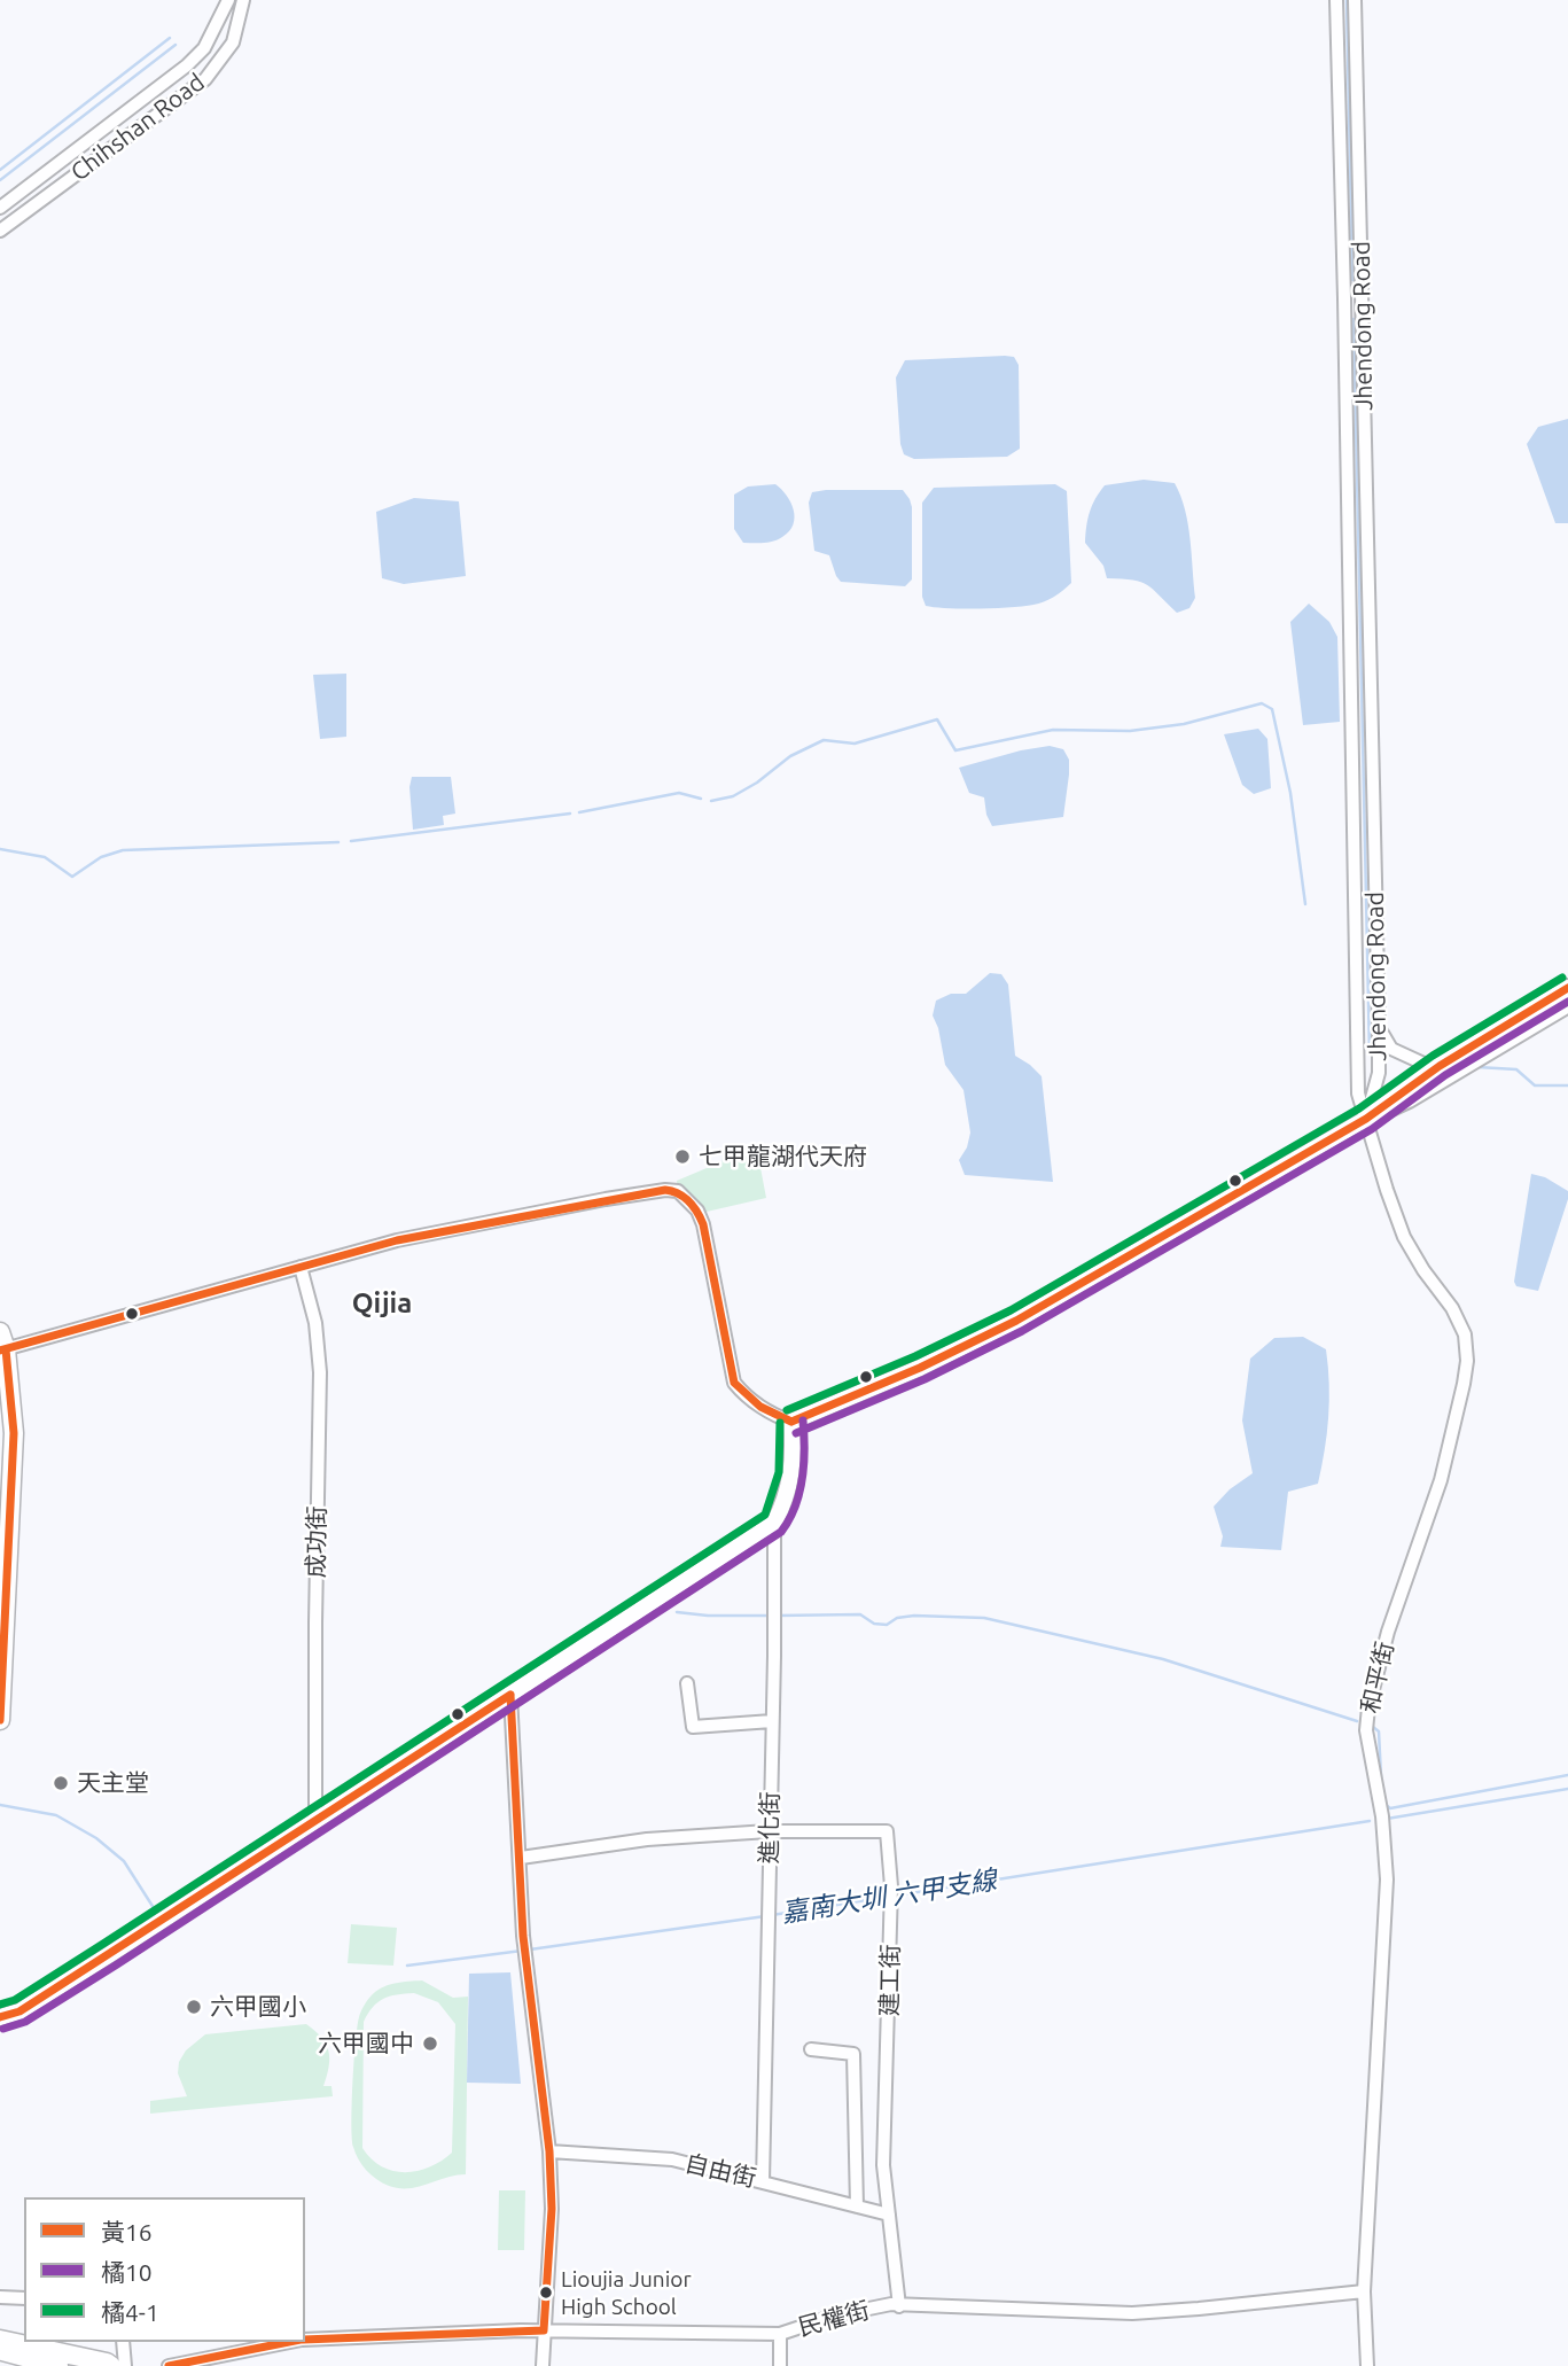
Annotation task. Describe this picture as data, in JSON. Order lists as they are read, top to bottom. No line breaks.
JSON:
{"streets":{"street":["Chihshan Road","Jhendong Road","成功街","和平街","進化街","建工街","自由街","民權街"]},"crossings":[["Jhendong Road","和平街"],["和平街","民權街"],["進化街","建工街"],["進化街","自由街"],["建工街","自由街"],["建工街","民權街"]],"districts":["Qijia"],"water":["嘉南大圳 六甲支線"],"places":["七甲龍湖代天府","天主堂","六甲國小","六甲國中","Lioujia Junior High School"],"lines":["transit line 橘4-1","transit line 黃16","transit line 橘10"],"legend":["黃16","橘10","橘4-1"]}
